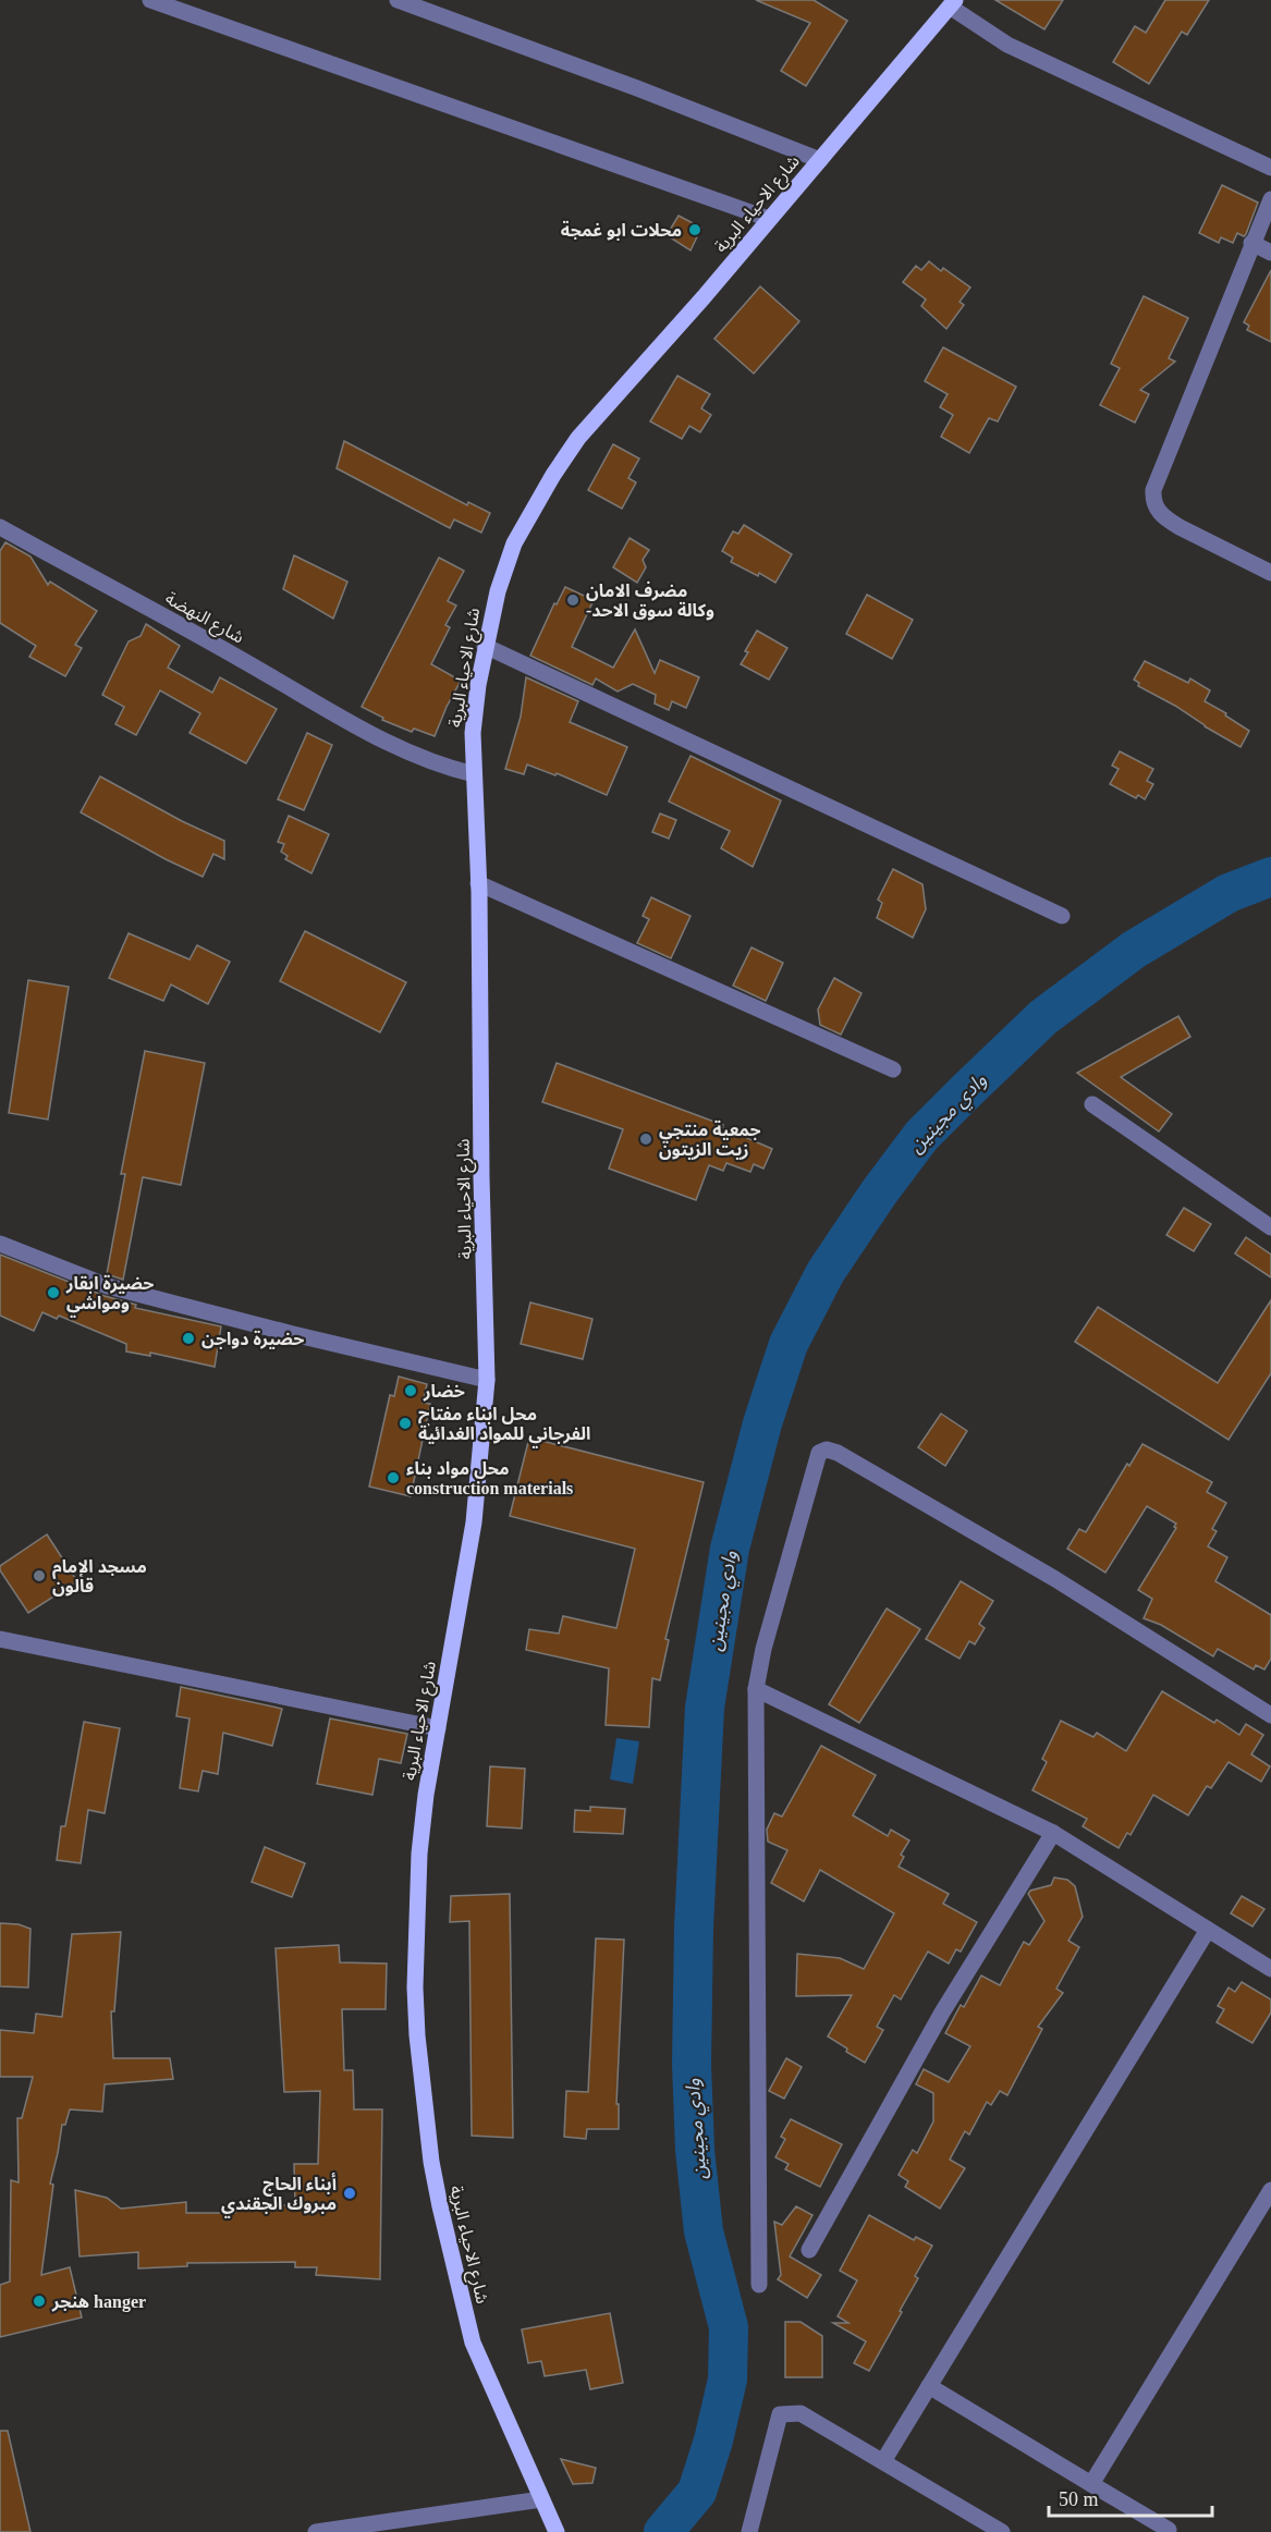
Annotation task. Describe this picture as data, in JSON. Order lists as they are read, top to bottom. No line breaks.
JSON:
{"streets":{"main road":["شارع الاحياء البرية"],"street":["شارع النهضة"]},"crossings":[["شارع الاحياء البرية","شارع النهضة"]],"water":["وادي مجينين"],"places":["محلات ابو غمجة","مضرف الامان -وكالة سوق الاحد","جمعية منتجي زيت الزيتون","حضيرة ابقار ومواشي","حضيرة دواجن","خضار","محل ابناء مفتاح الفرجاني للمواد الغدائية","محل مواد بناء construction materials","مسجد الإمام قالون","أبناء الحاج مبروك الجقندي","هنجر hanger"],"scale_bar":"50 m"}
